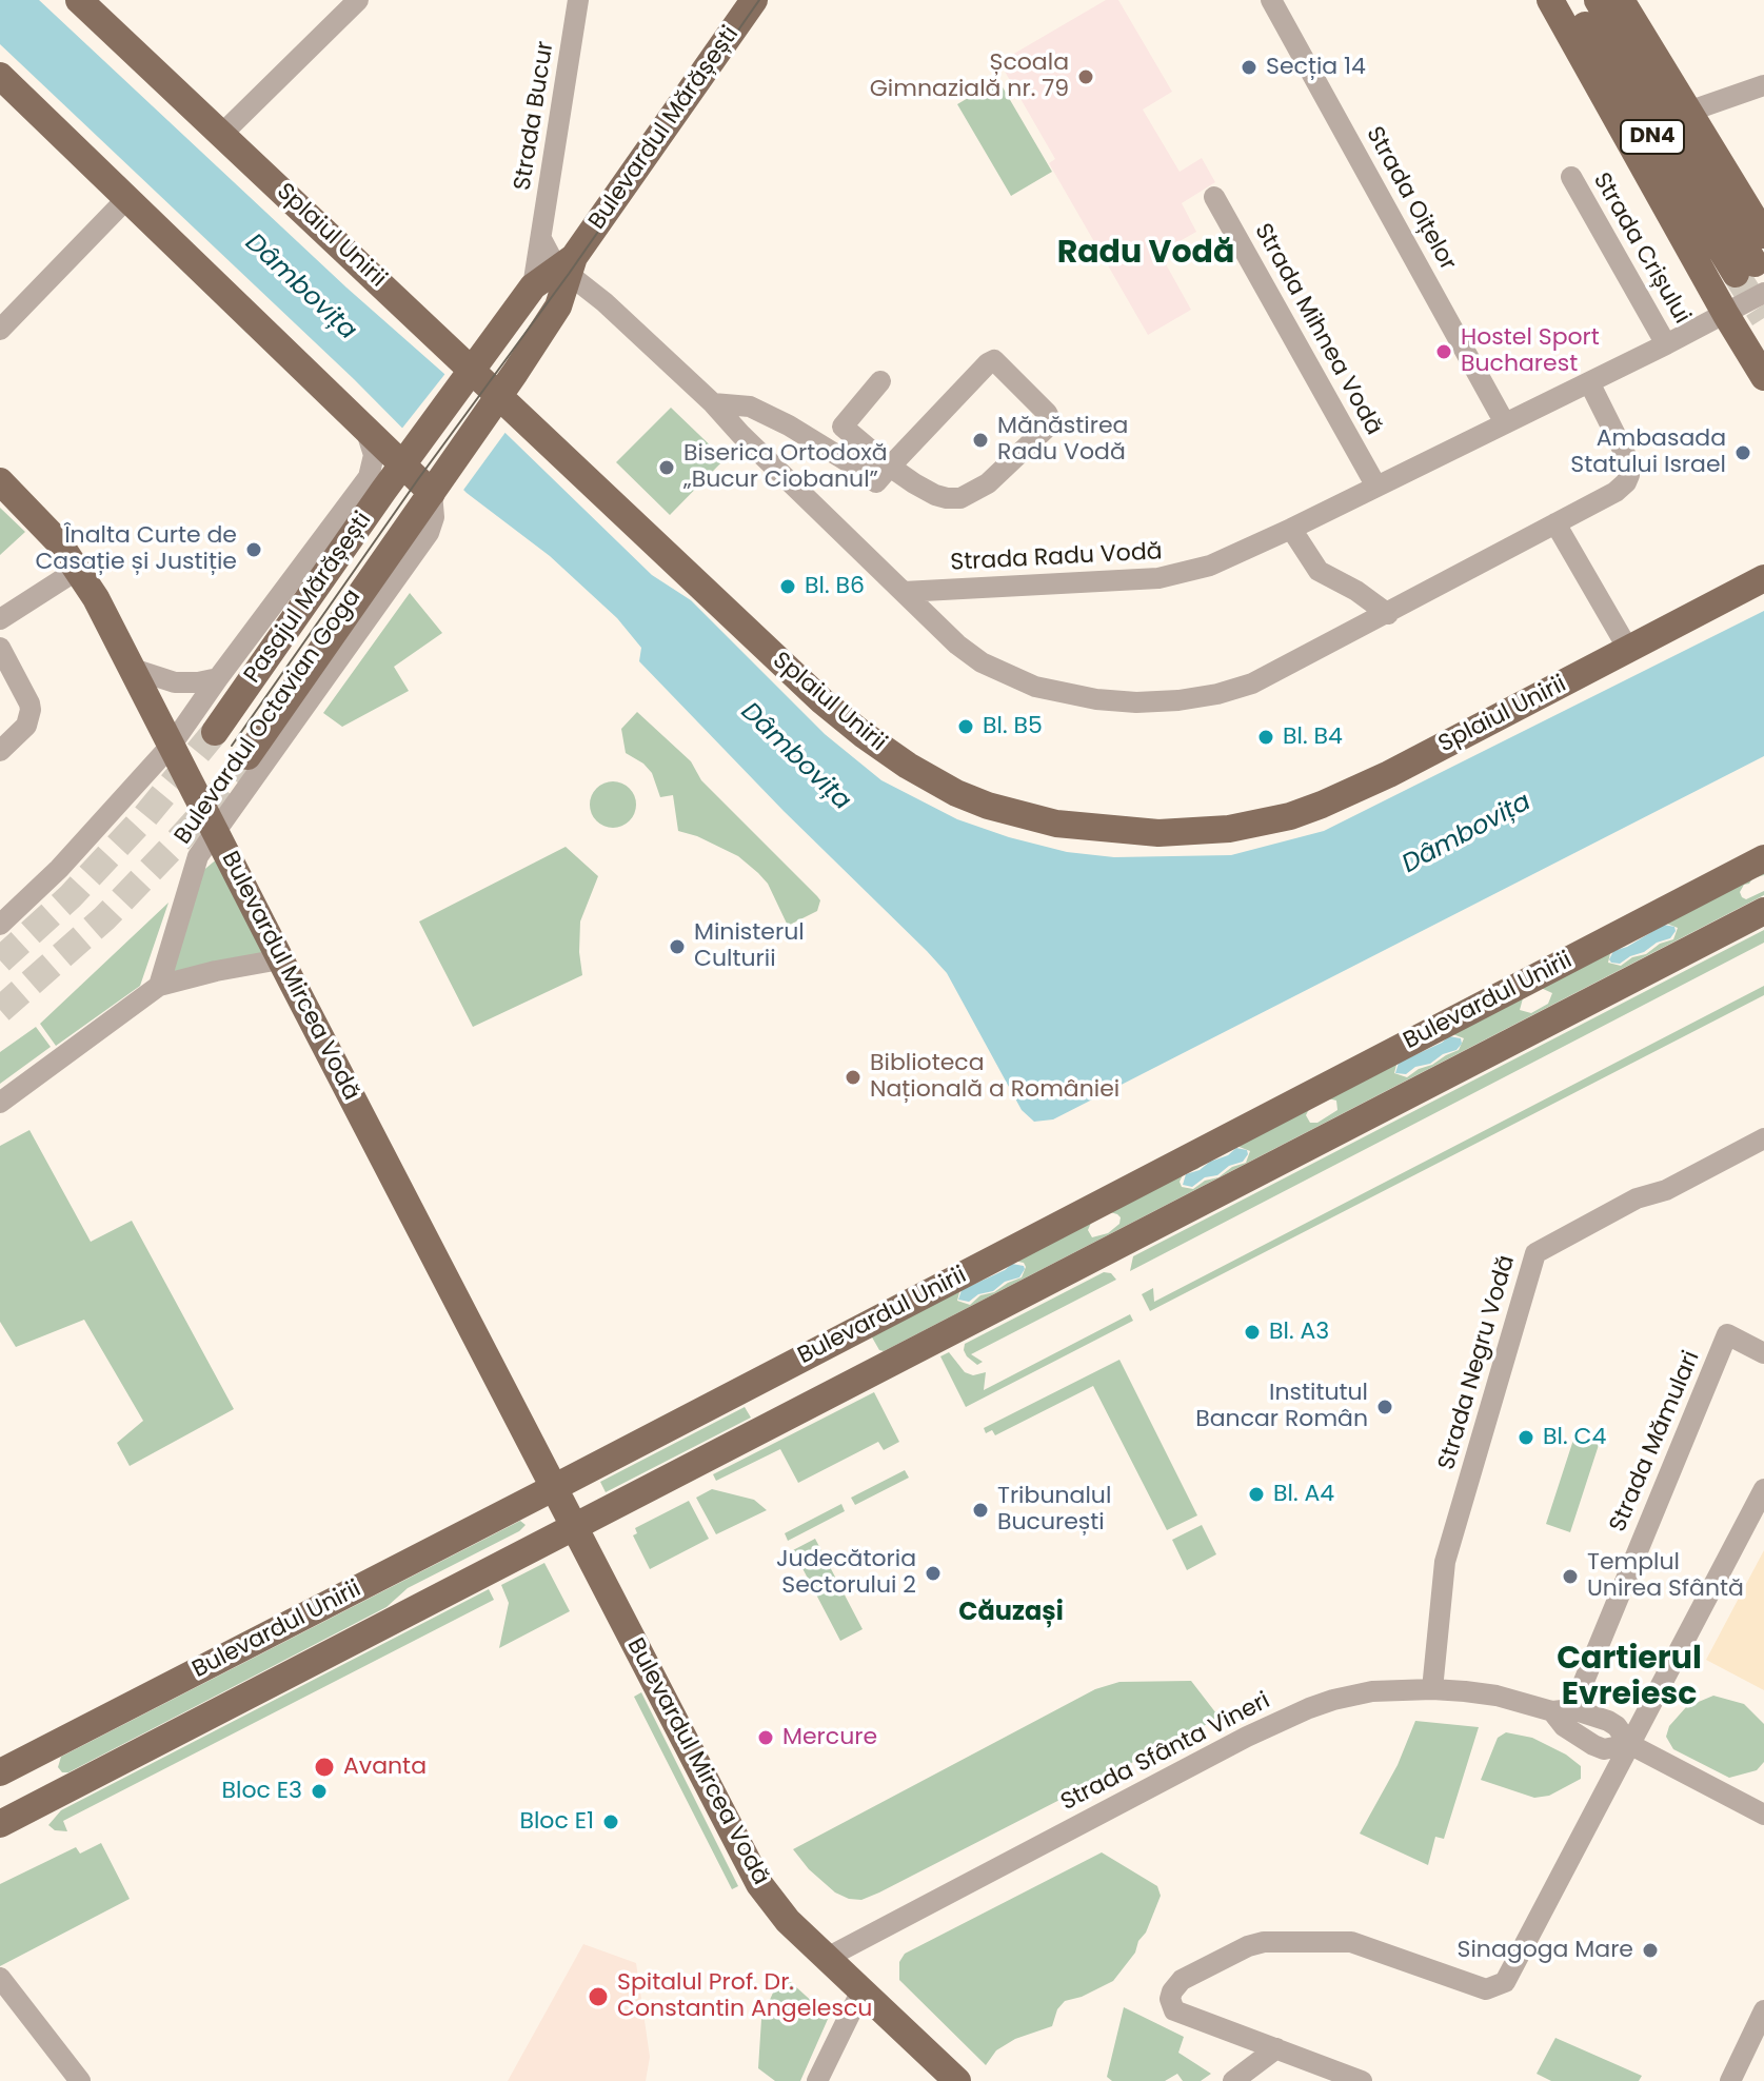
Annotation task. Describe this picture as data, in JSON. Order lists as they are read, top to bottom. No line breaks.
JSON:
{"streets":{"main road":["Bulevardul Mărășești","DN4","Splaiul Unirii","Pasajul Mărășești","Bulevardul Mircea Vodă","Bulevardul Unirii"],"street":["Strada Bucur","Strada Oițelor","Strada Crișului","Strada Mihnea Vodă","Strada Radu Vodă","Bulevardul Octavian Goga","Strada Negru Vodă","Strada Mămulari","Strada Sfânta Vineri"]},"crossings":[["Strada Bucur","Bulevardul Mărășești"],["Bulevardul Mărășești","Splaiul Unirii"],["Bulevardul Mărășești","Pasajul Mărășești"],["Strada Oițelor","Strada Radu Vodă"],["Splaiul Unirii","Pasajul Mărășești"],["Strada Crișului","Strada Radu Vodă"],["Strada Mihnea Vodă","Strada Radu Vodă"],["Pasajul Mărășești","Bulevardul Octavian Goga"],["Bulevardul Octavian Goga","Bulevardul Mircea Vodă"],["Bulevardul Mircea Vodă","Bulevardul Unirii"],["Bulevardul Mircea Vodă","Strada Sfânta Vineri"],["Strada Negru Vodă","Strada Sfânta Vineri"],["Strada Mămulari","Strada Sfânta Vineri"]],"districts":["Radu Vodă","Căuzași","Cartierul Evreiesc"],"water":["Dâmbovița"],"places":["Secția 14","Școala Gimnazială nr. 79","Hostel Sport Bucharest","Mănăstirea Radu Vodă","Ambasada Statului Israel","Biserica Ortodoxă „Bucur Ciobanul”","Înalta Curte de Casație și Justiție","Bl. B6","Bl. B5","Bl. B4","Ministerul Culturii","Biblioteca Națională a României","Bl. A3","Institutul Bancar Român","Bl. C4","Bl. A4","Tribunalul București","Judecătoria Sectorului 2","Templul Unirea Sfântă","Mercure","Avanta","Bloc E3","Bloc E1","Sinagoga Mare","Spitalul Prof. Dr. Constantin Angelescu"]}
